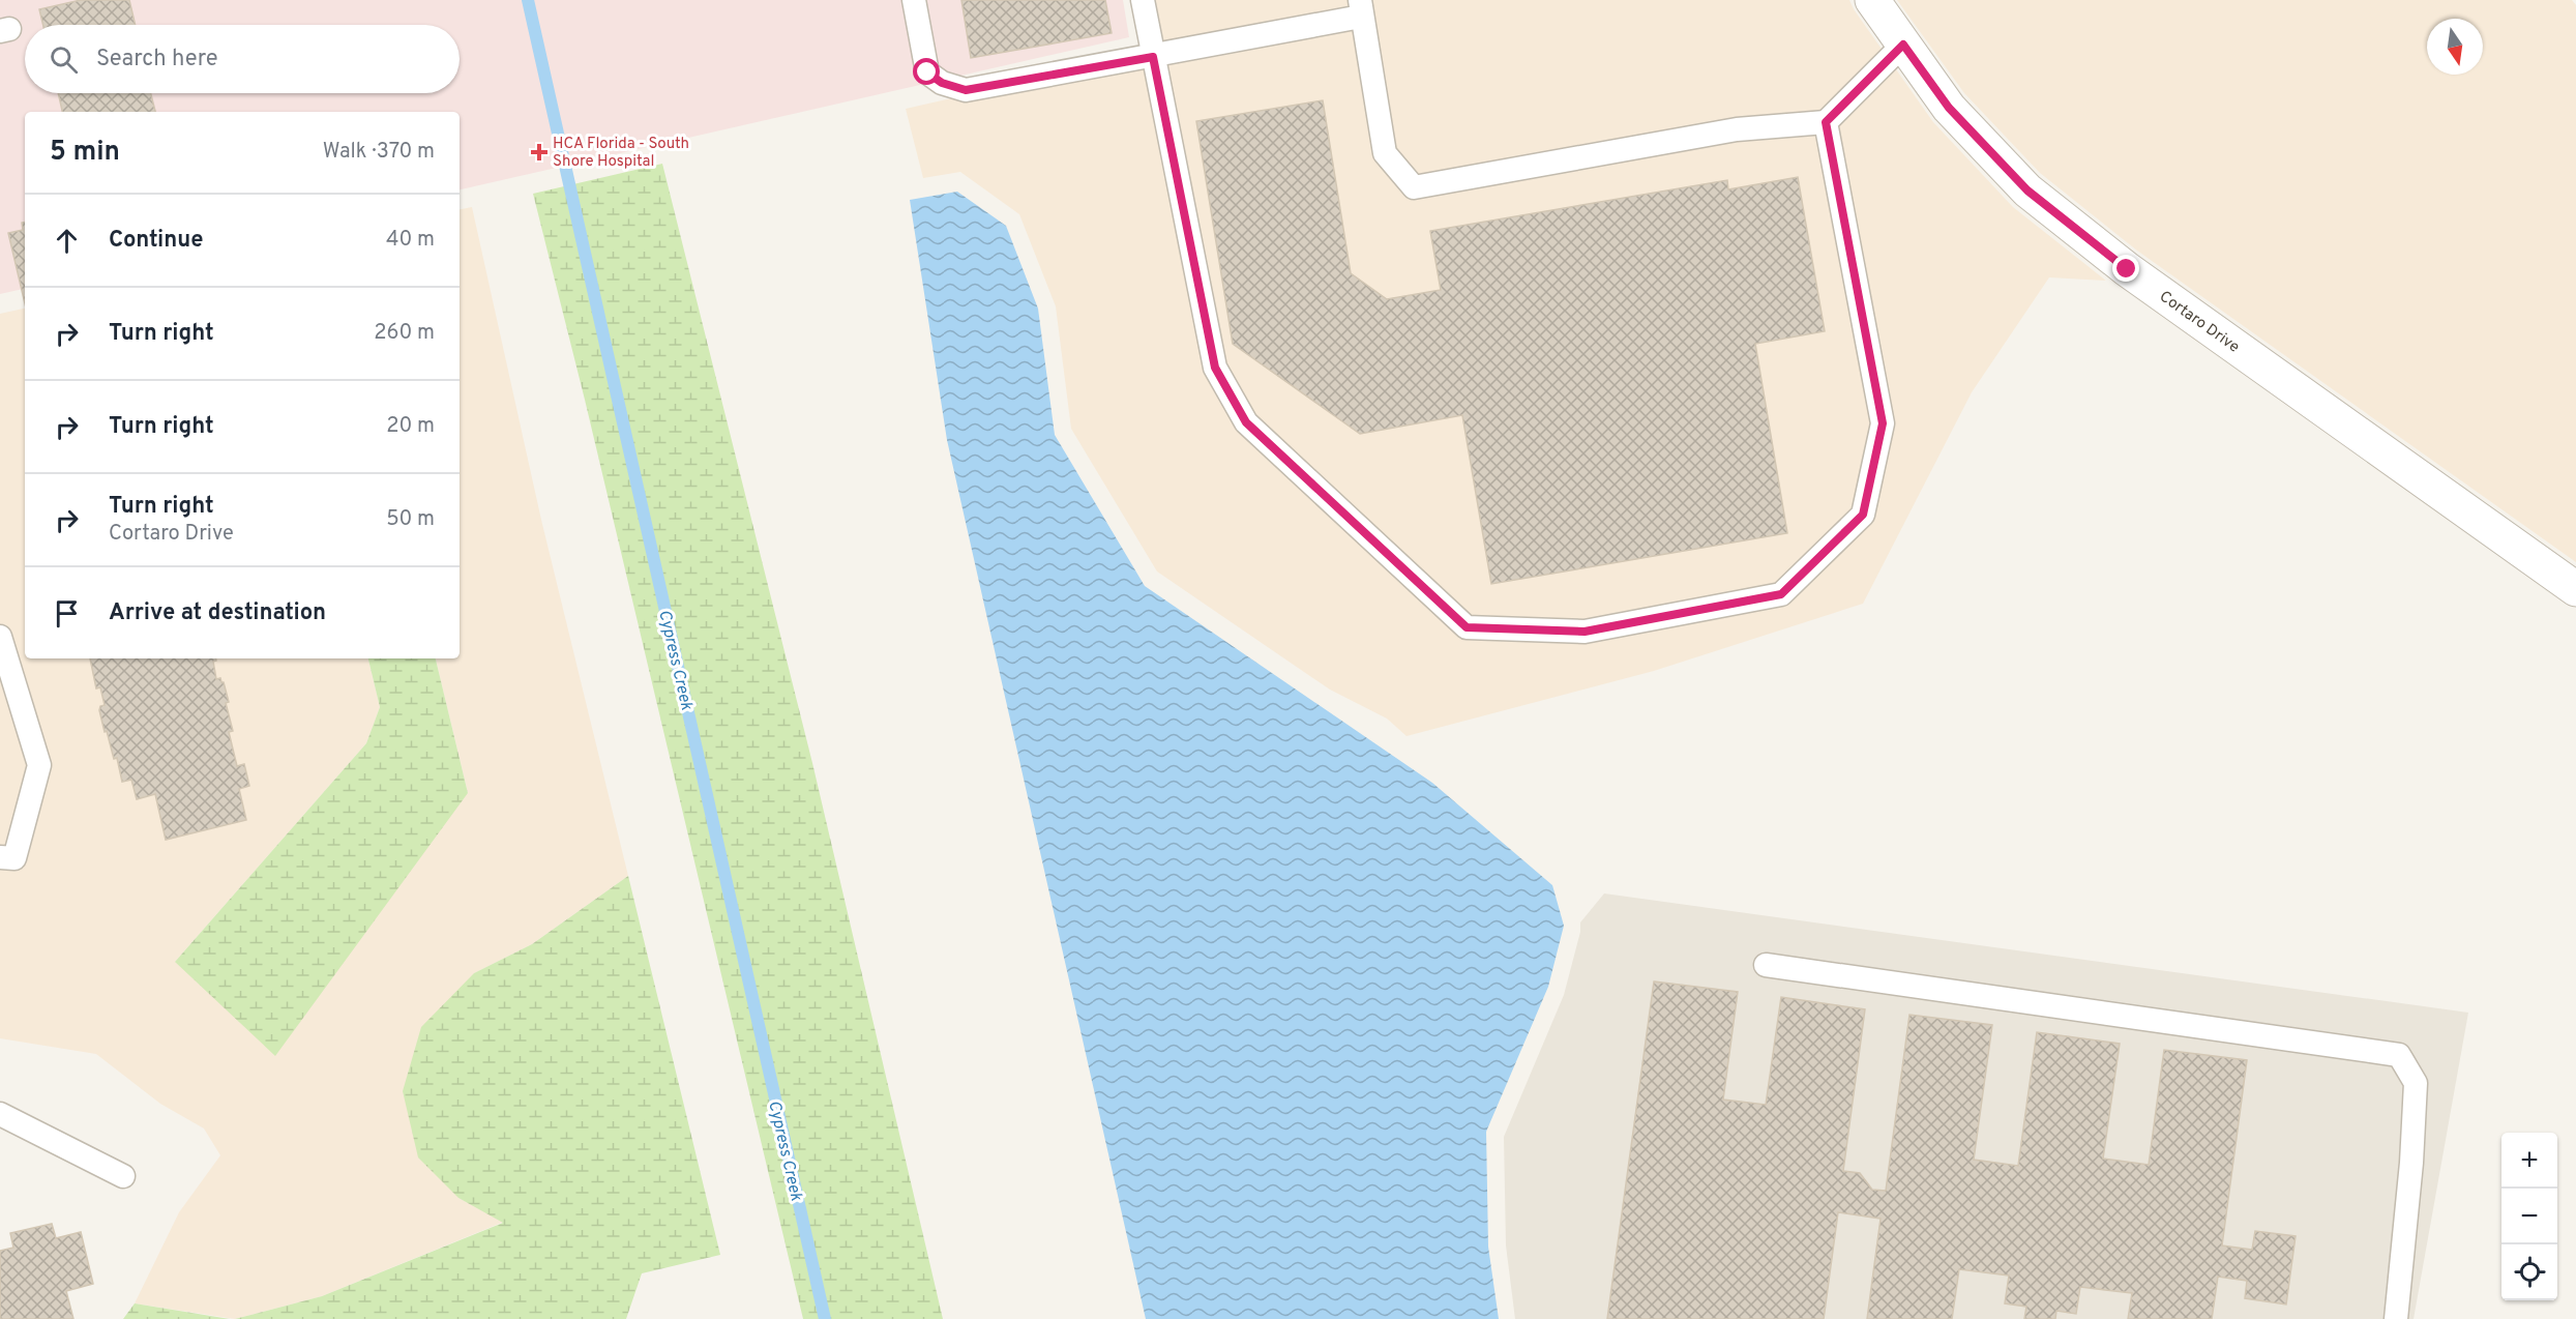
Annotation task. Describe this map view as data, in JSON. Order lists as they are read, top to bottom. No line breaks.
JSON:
{"streets":{"street":["Cortaro Drive"]},"water":["Cypress Creek"],"places":{"health":["HCA Florida - South Shore Hospital"]},"north":"bottom","page":{"search":"Search here","heading":["5 min","Walk · 370 m"],"list":[["Continue","40 m"],["Turn right","260 m"],["Turn right","20 m"],["Turn right","Cortaro Drive","50 m"],"Arrive at destination"],"map_buttons":["+","−"]}}
